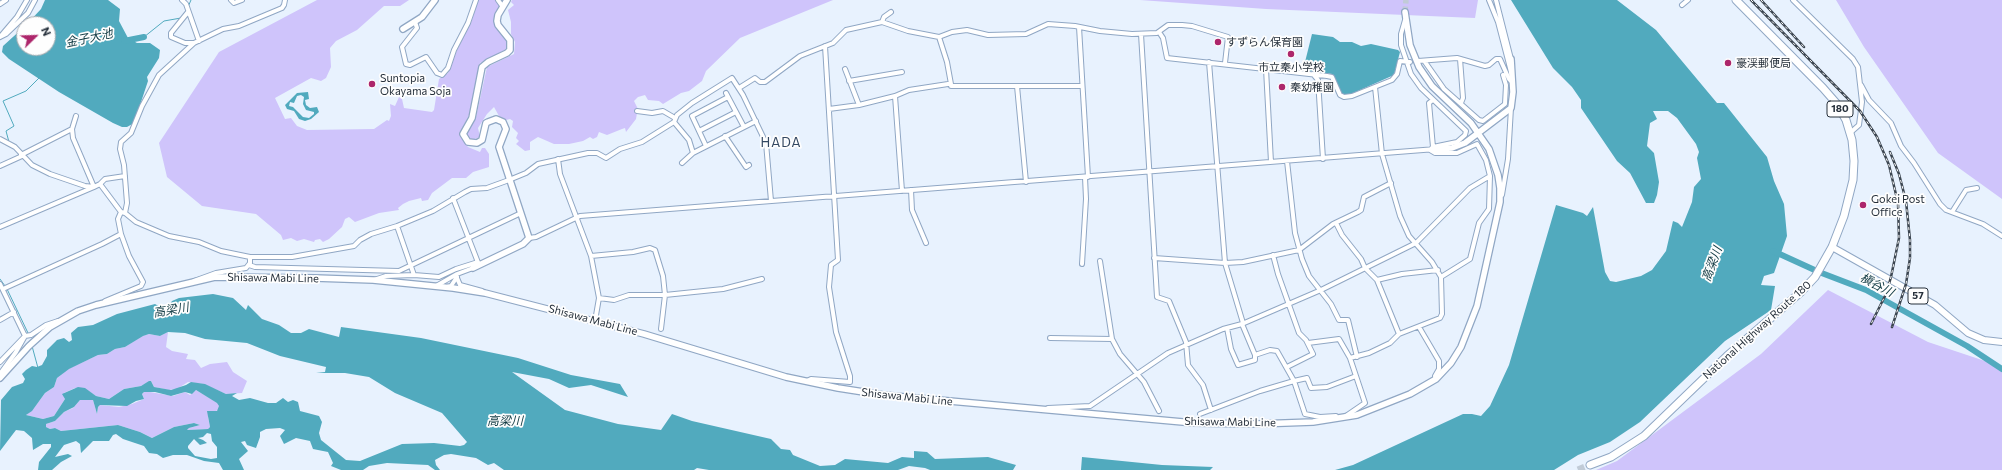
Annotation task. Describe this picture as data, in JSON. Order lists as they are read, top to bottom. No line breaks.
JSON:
{"streets":{"highway":["180","National Highway Route 180"],"main road":["Shisawa Mabi Line","57"]},"crossings":[["57","National Highway Route 180"]],"districts":["HADA"],"water":["金子大池","高梁川","槇谷川"],"places":["すずらん保育園","市立秦小学校","豪渓郵便局","Suntopia Okayama Soja","秦幼稚園","Gokei Post Office"],"north":"top right"}
